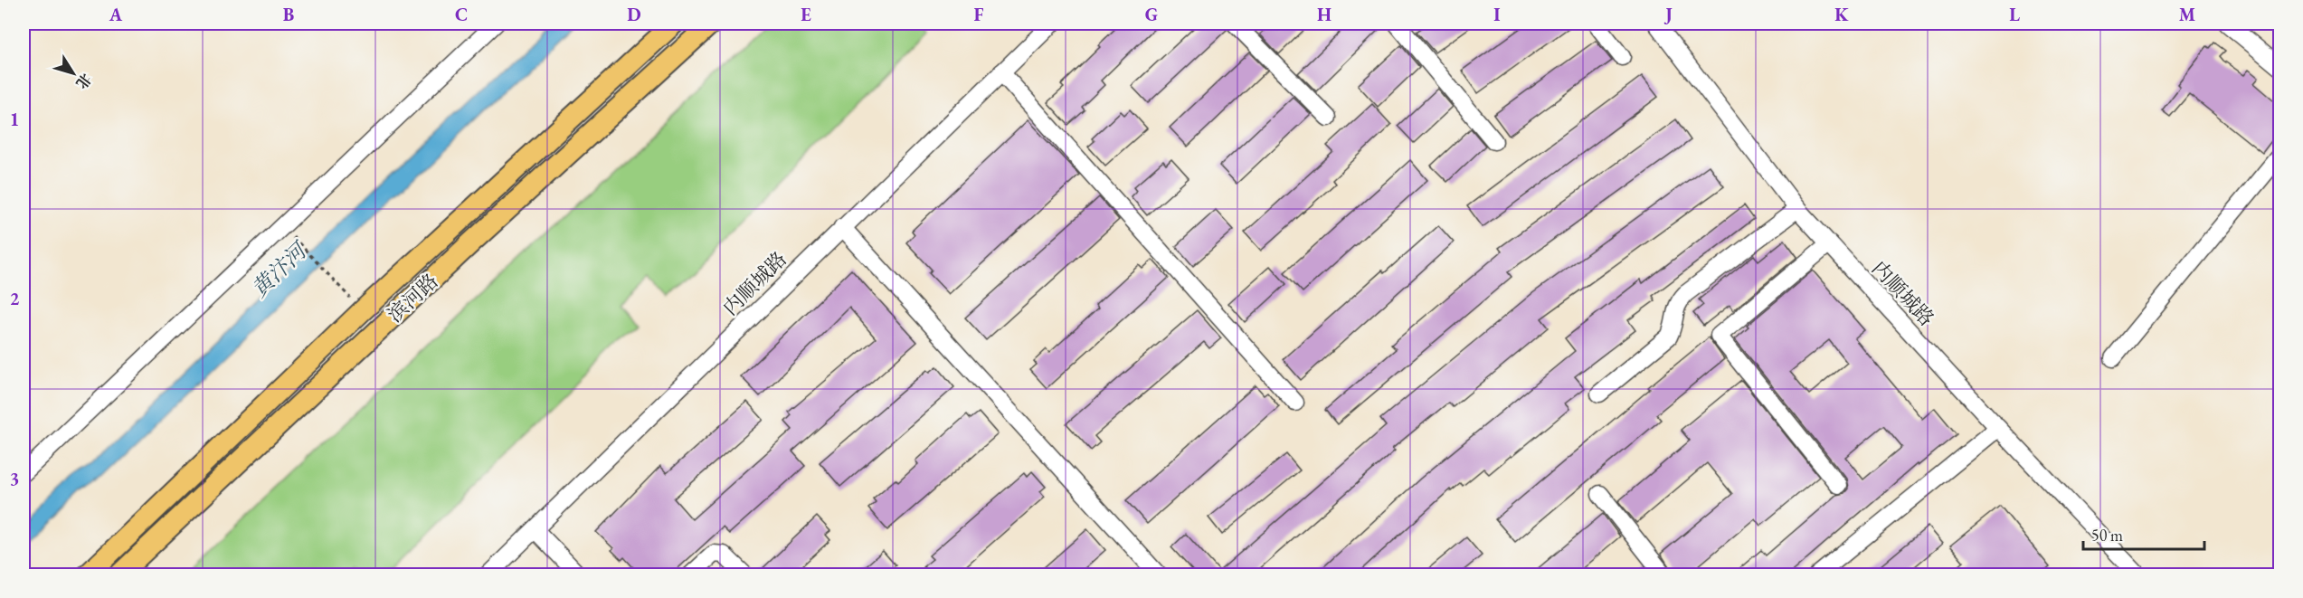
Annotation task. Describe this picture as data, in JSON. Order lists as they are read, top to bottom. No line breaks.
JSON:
{"streets":{"main road":["滨河路"],"street":["内顺城路"]},"water":["黄汴河"],"scale_bar":"50 m","north":"bottom right","grid":{"columns":["A","B","C","D","E","F","G","H","I","J","K","L","M"],"rows":["1","2","3"]}}
